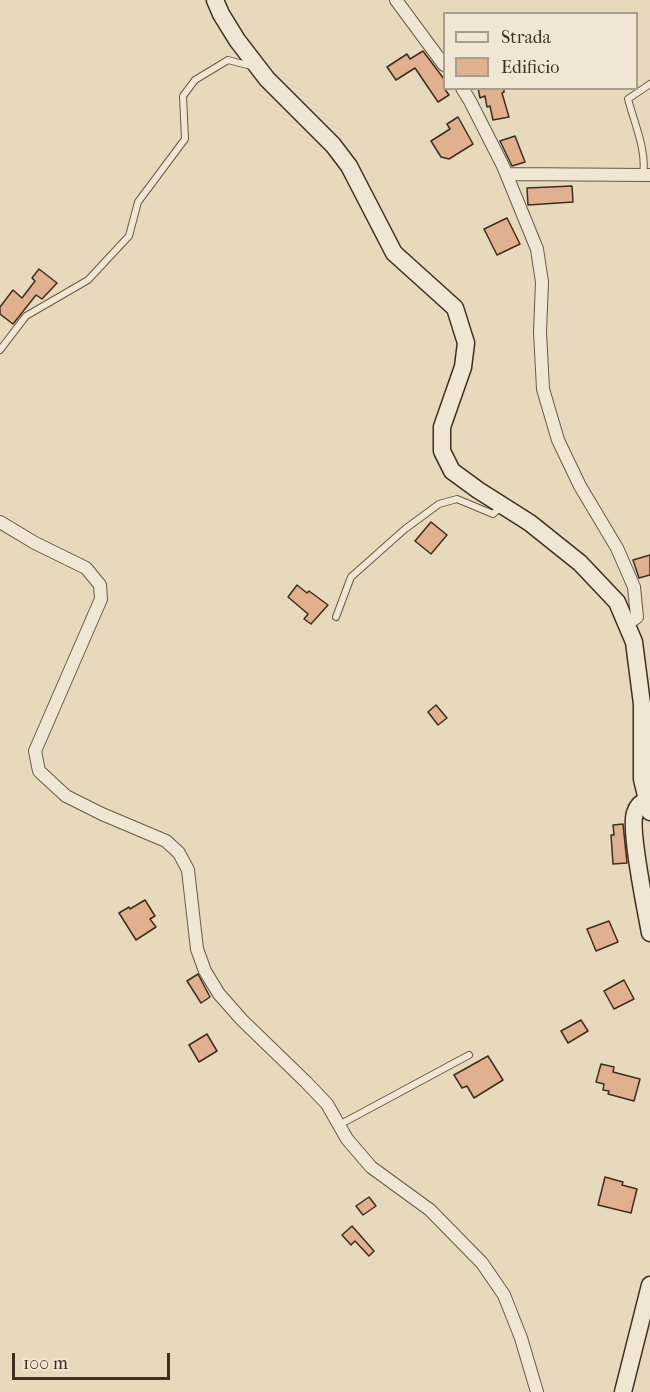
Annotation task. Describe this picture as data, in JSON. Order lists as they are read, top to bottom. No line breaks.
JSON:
{"legend":["Strada","Edificio"],"scale_bar":"100 m"}
